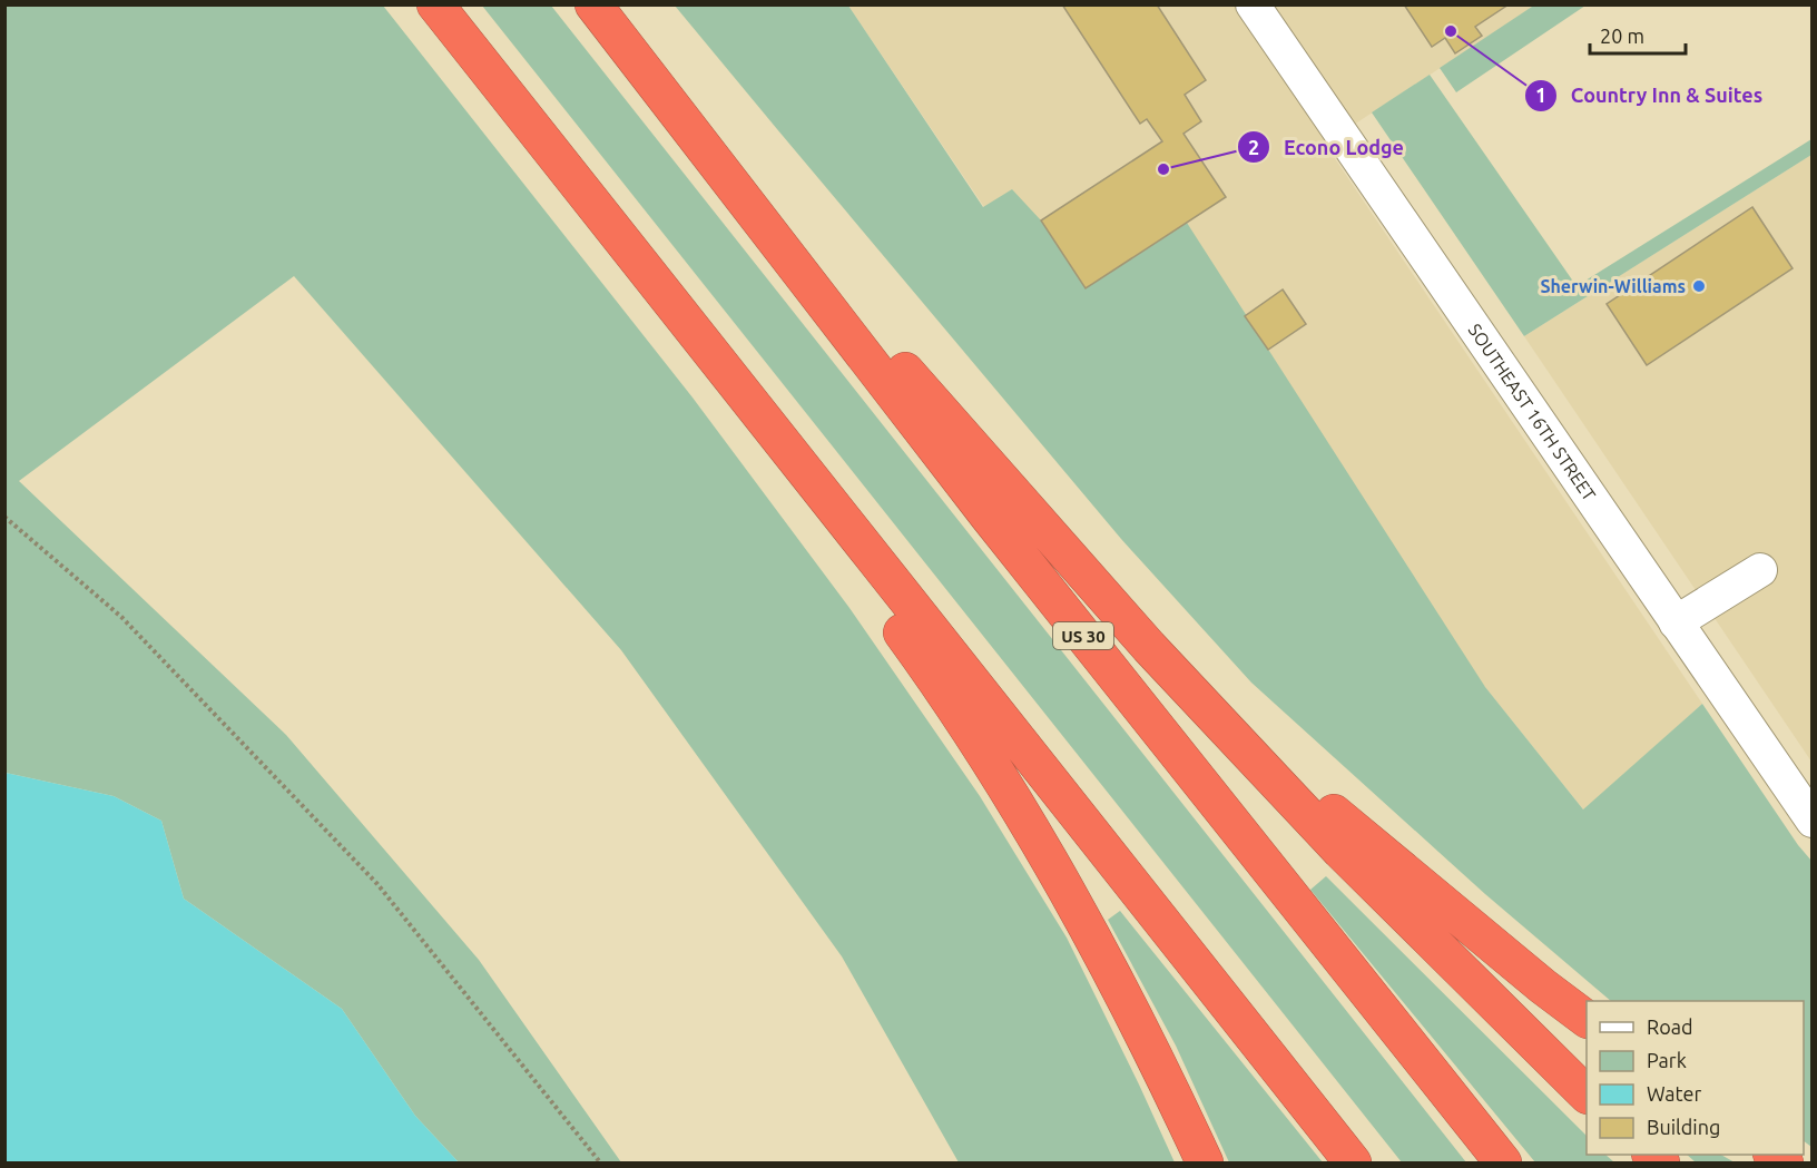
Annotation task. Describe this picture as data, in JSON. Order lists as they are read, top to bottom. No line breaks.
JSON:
{"streets":{"highway":["US 30"],"street":["SOUTHEAST 16TH STREET"]},"places":["Country Inn & Suites","Econo Lodge","Sherwin-Williams"],"legend":["Road","Park","Water","Building"],"scale_bar":"20 m"}
